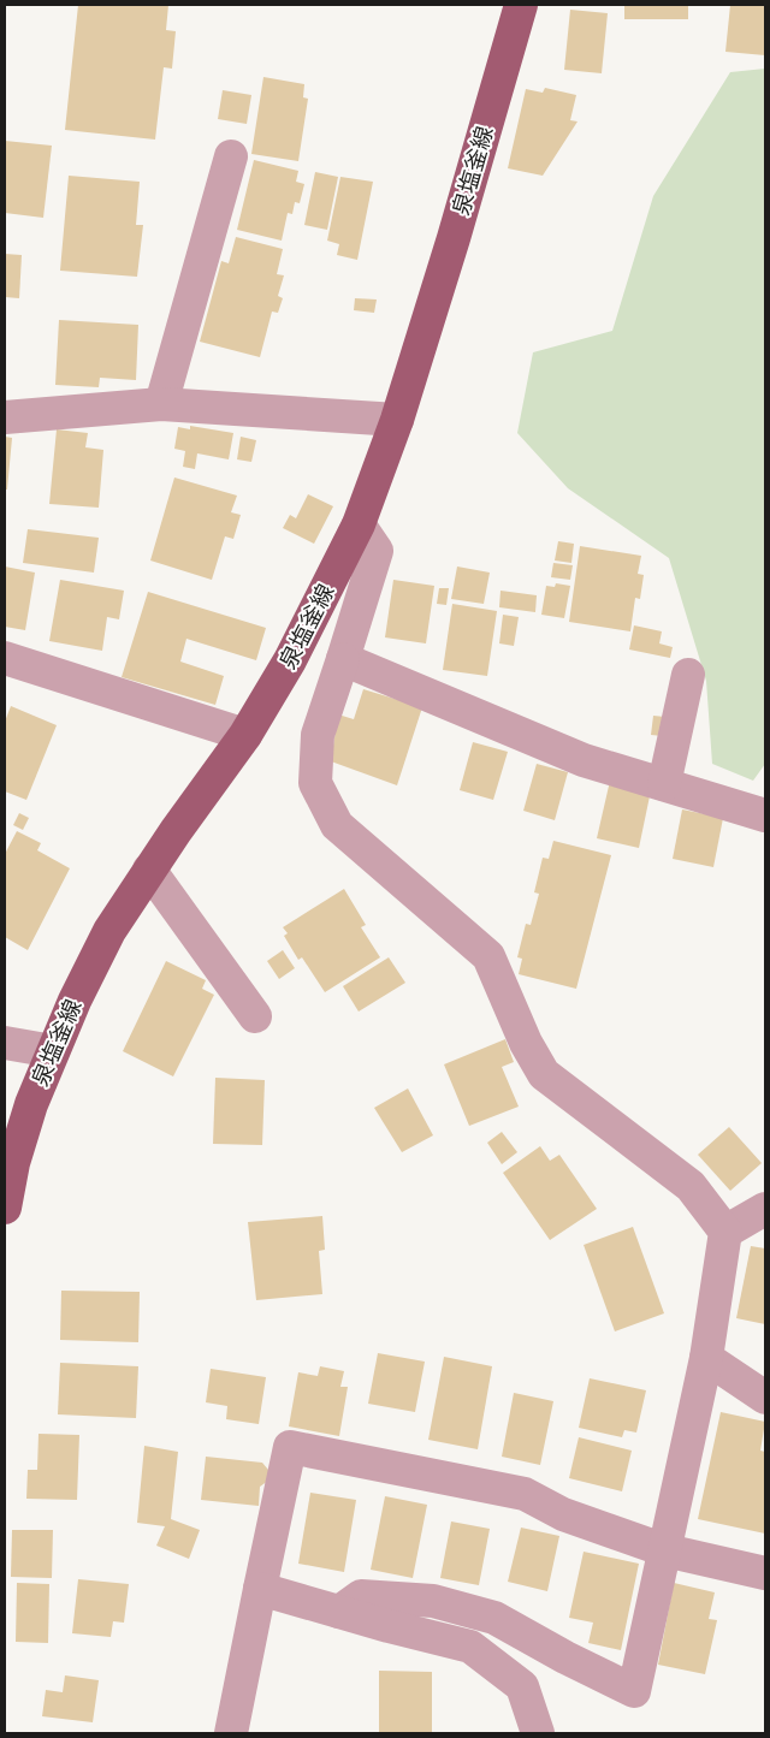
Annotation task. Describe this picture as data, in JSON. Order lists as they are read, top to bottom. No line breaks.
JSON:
{"streets":{"main road":["泉塩釜線"]}}
